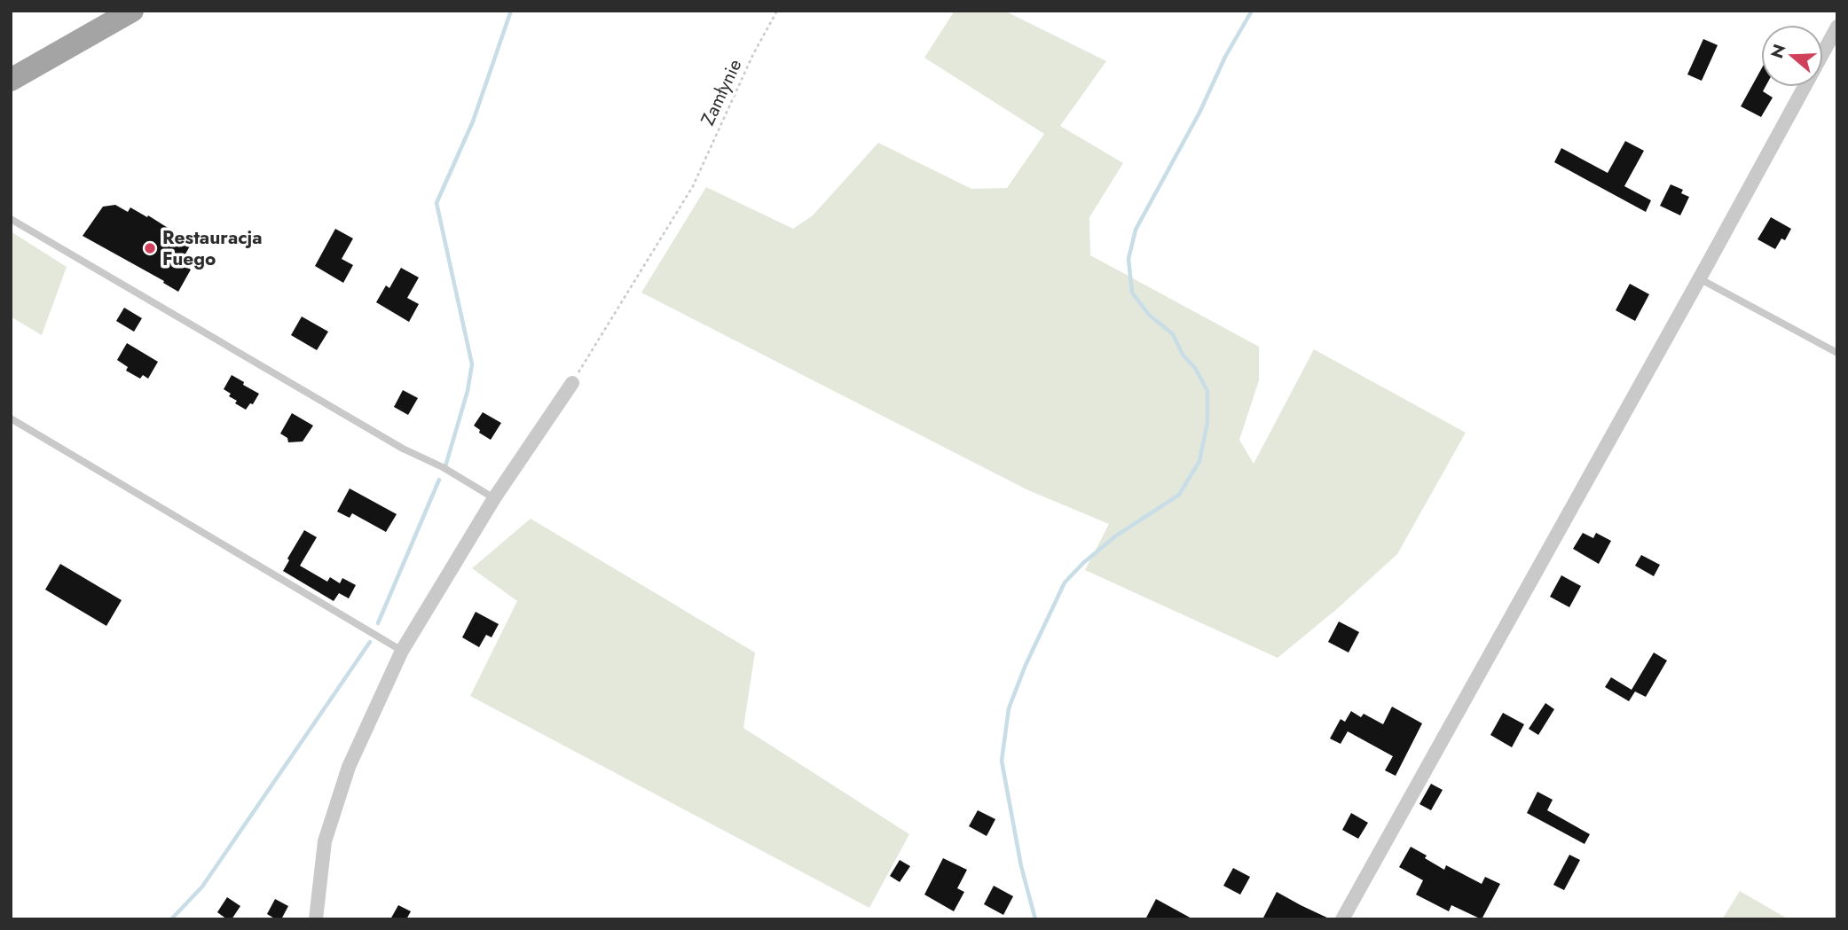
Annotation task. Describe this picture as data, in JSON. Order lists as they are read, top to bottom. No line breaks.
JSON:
{"streets":{"path":["Zamłynie"]},"places":["Restauracja Fuego"],"north":"left"}
